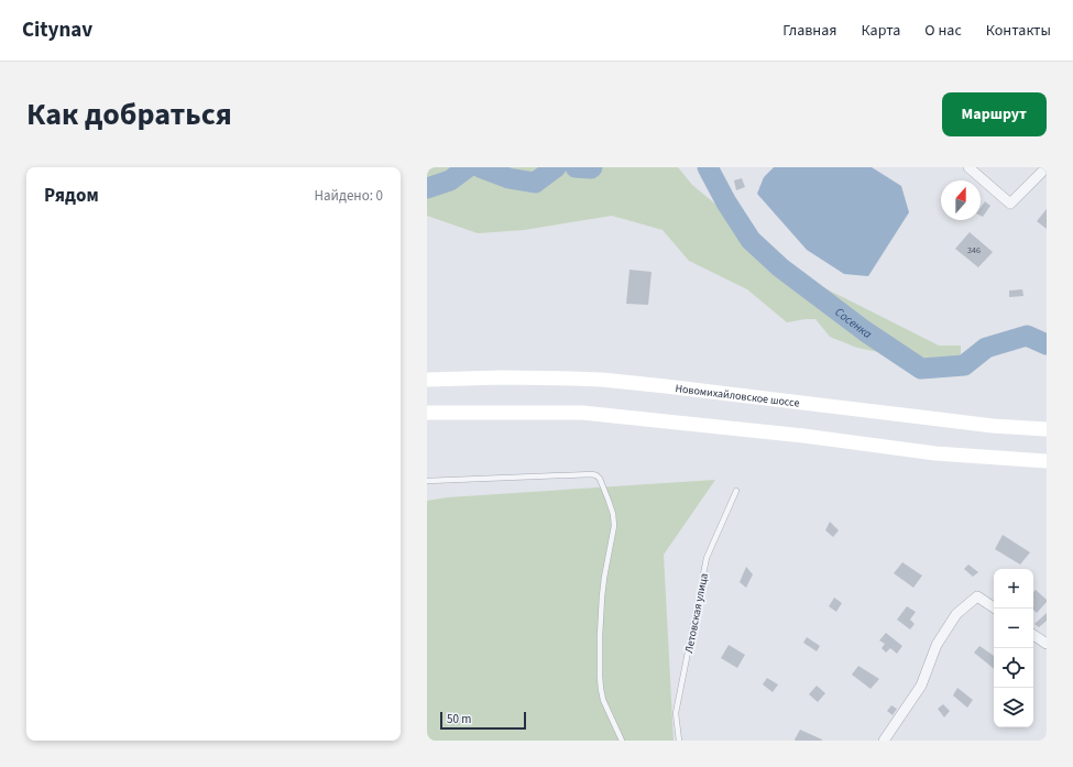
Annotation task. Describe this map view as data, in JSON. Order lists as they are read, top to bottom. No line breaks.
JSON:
{"streets":{"main road":["Новомихайловское шоссе"],"lane":["Летовская улица"]},"water":["Сосенка"],"house_numbers":["346"],"scale_bar":"50 m","north":"top","page":{"header":"Citynav","nav":["Главная","Карта","О нас","Контакты"],"title":"Как добраться","buttons":"Маршрут","heading":["Рядом","Найдено: 0"],"map_buttons":["+","−"],"scale":"50 m"}}
